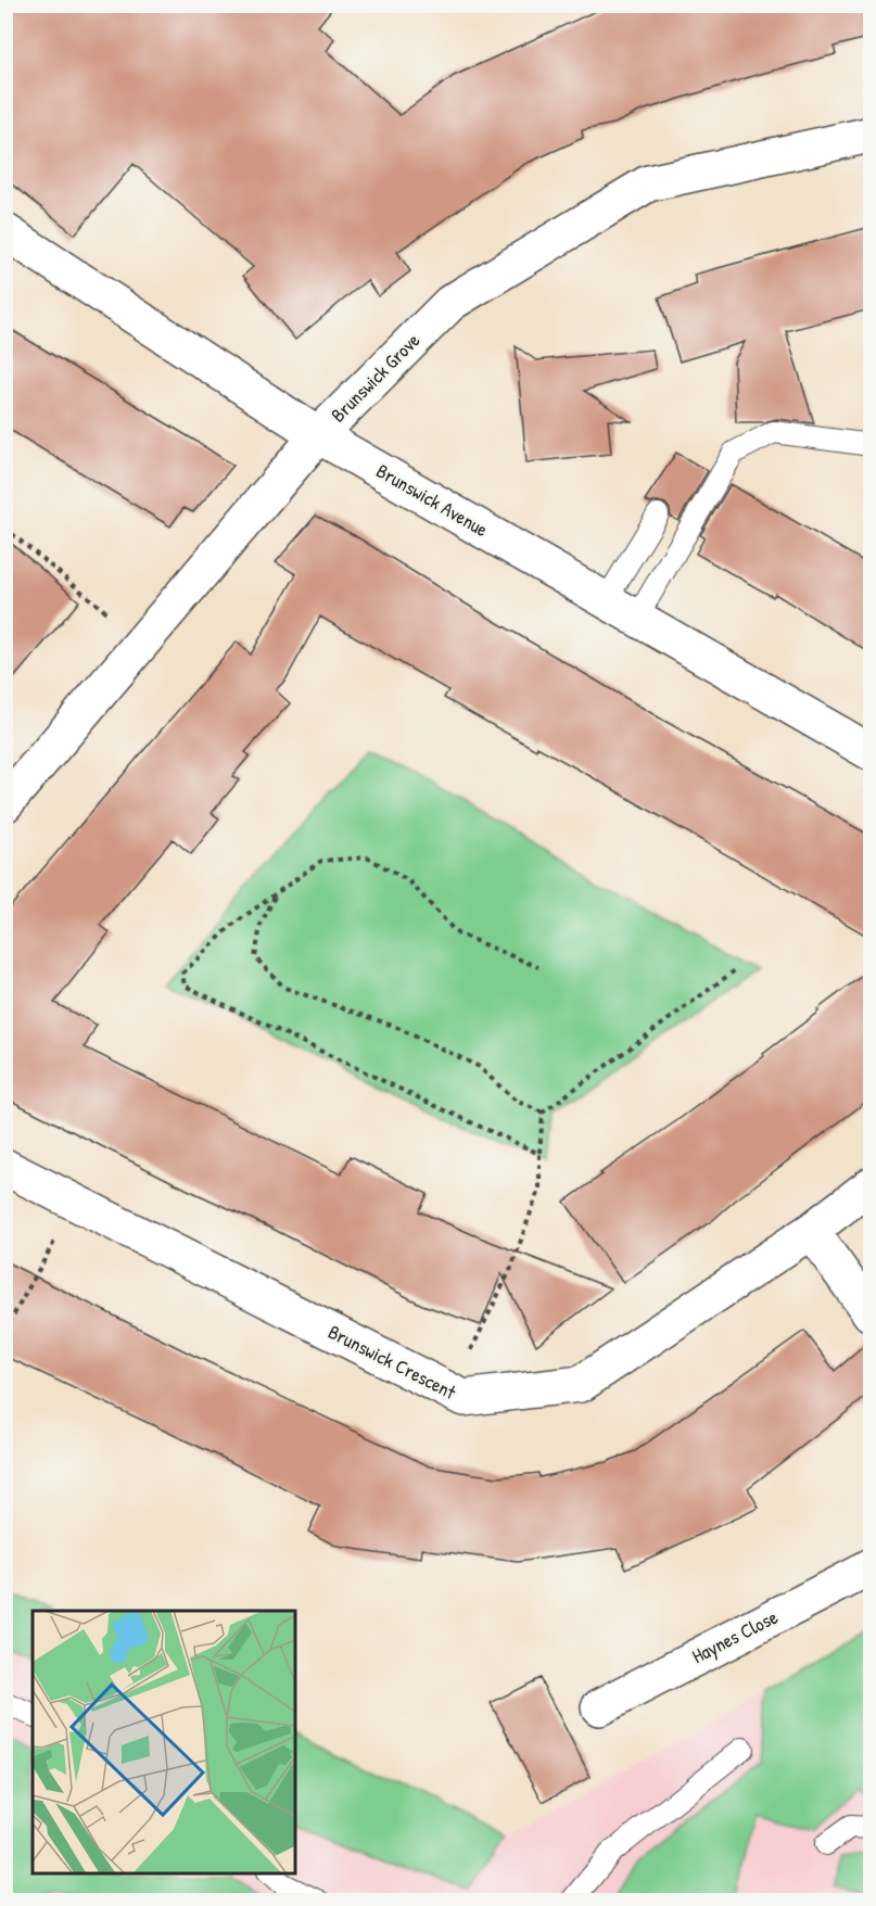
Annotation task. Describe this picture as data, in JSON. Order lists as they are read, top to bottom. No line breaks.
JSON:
{"streets":{"street":["Brunswick Grove","Brunswick Avenue","Brunswick Crescent","Haynes Close"]},"crossings":[["Brunswick Grove","Brunswick Avenue"]]}
